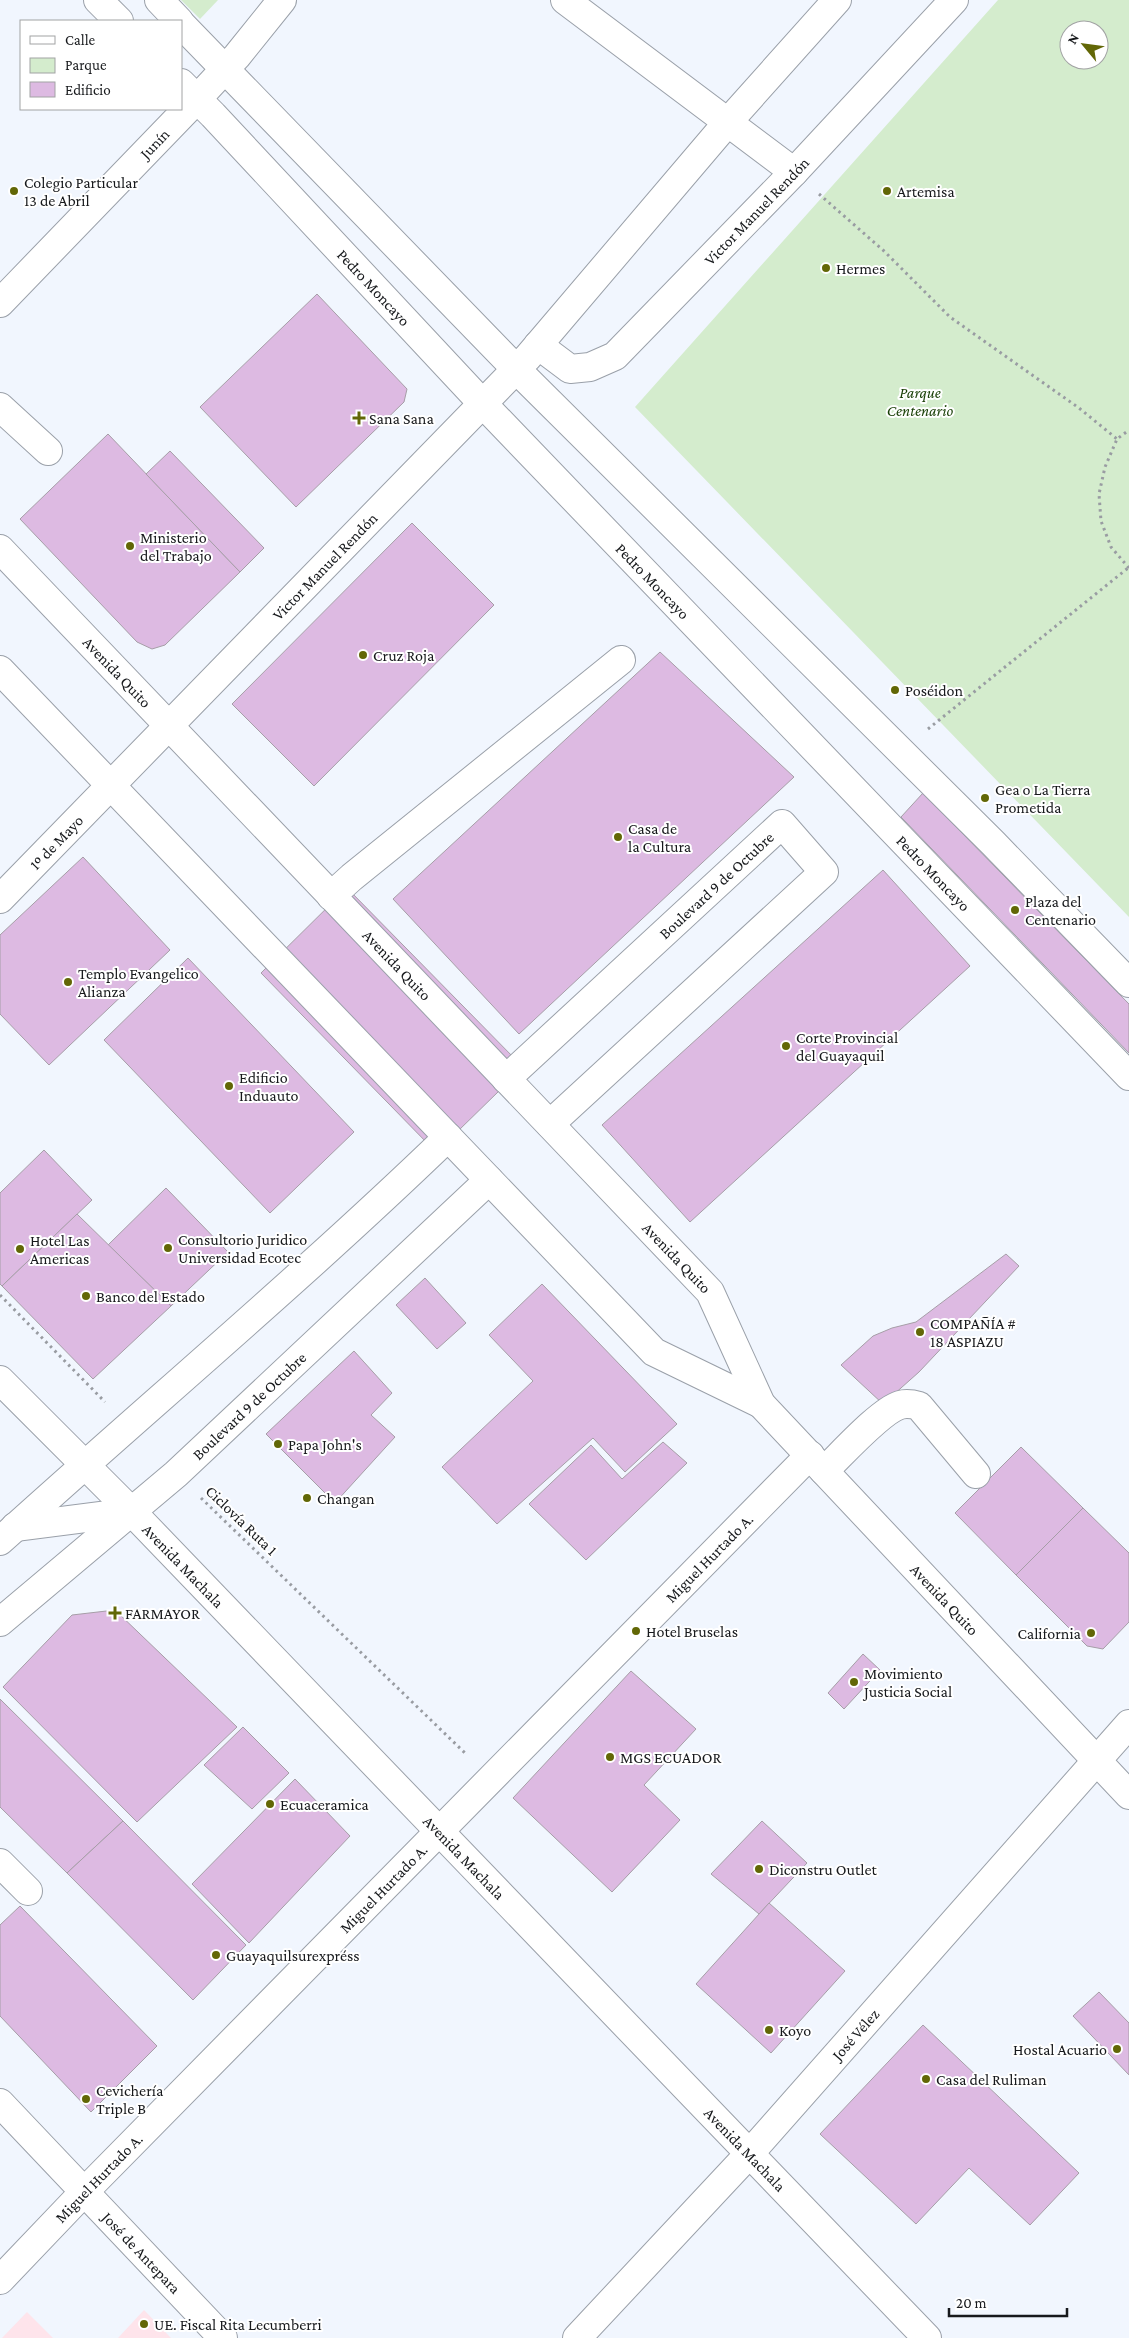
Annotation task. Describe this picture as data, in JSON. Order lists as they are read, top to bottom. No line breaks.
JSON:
{"streets":{"street":["Junín","Victor Manuel Rendón","Pedro Moncayo","Avenida Quito","1º de Mayo","Boulevard 9 de Octubre","Miguel Hurtado A.","Avenida Machala","José Vélez","José de Antepara"],"path":["Ciclovía Ruta 1"]},"crossings":[["Junín","Pedro Moncayo"],["Victor Manuel Rendón","Pedro Moncayo"],["Victor Manuel Rendón","Avenida Quito"],["Victor Manuel Rendón","1º de Mayo"],["Avenida Quito","1º de Mayo"],["Avenida Quito","Boulevard 9 de Octubre"],["Avenida Quito","Miguel Hurtado A."],["Avenida Quito","José Vélez"],["Boulevard 9 de Octubre","Ciclovía Ruta 1"],["Boulevard 9 de Octubre","Avenida Machala"],["Miguel Hurtado A.","Avenida Machala"],["Miguel Hurtado A.","José de Antepara"],["Avenida Machala","José Vélez"]],"parks":["Parque Centenario"],"places":{"other":["Colegio Particular 13 de Abril","Artemisa","Hermes","Ministerio del Trabajo","Cruz Roja","Poséidon","Gea o La Tierra Prometida","Casa de la Cultura","Plaza del Centenario","Templo Evangelico Alianza","Corte Provincial del Guayaquil","Edificio Induauto","Consultorio Juridico Universidad Ecotec","Hotel Las Americas","Banco del Estado","COMPAÑÍA # 18 ASPIAZU","Papa John's","Changan","Hotel Bruselas","California","Movimiento Justicia Social","MGS ECUADOR","Ecuaceramica","Diconstru Outlet","Guayaquilsurexpréss","Koyo","Hostal Acuario","Casa del Ruliman","Cevichería Triple B","UE. Fiscal Rita Lecumberri"],"health":["Sana Sana","FARMAYOR"]},"legend":["Calle","Parque","Edificio"],"scale_bar":"20 m","north":"top left"}
